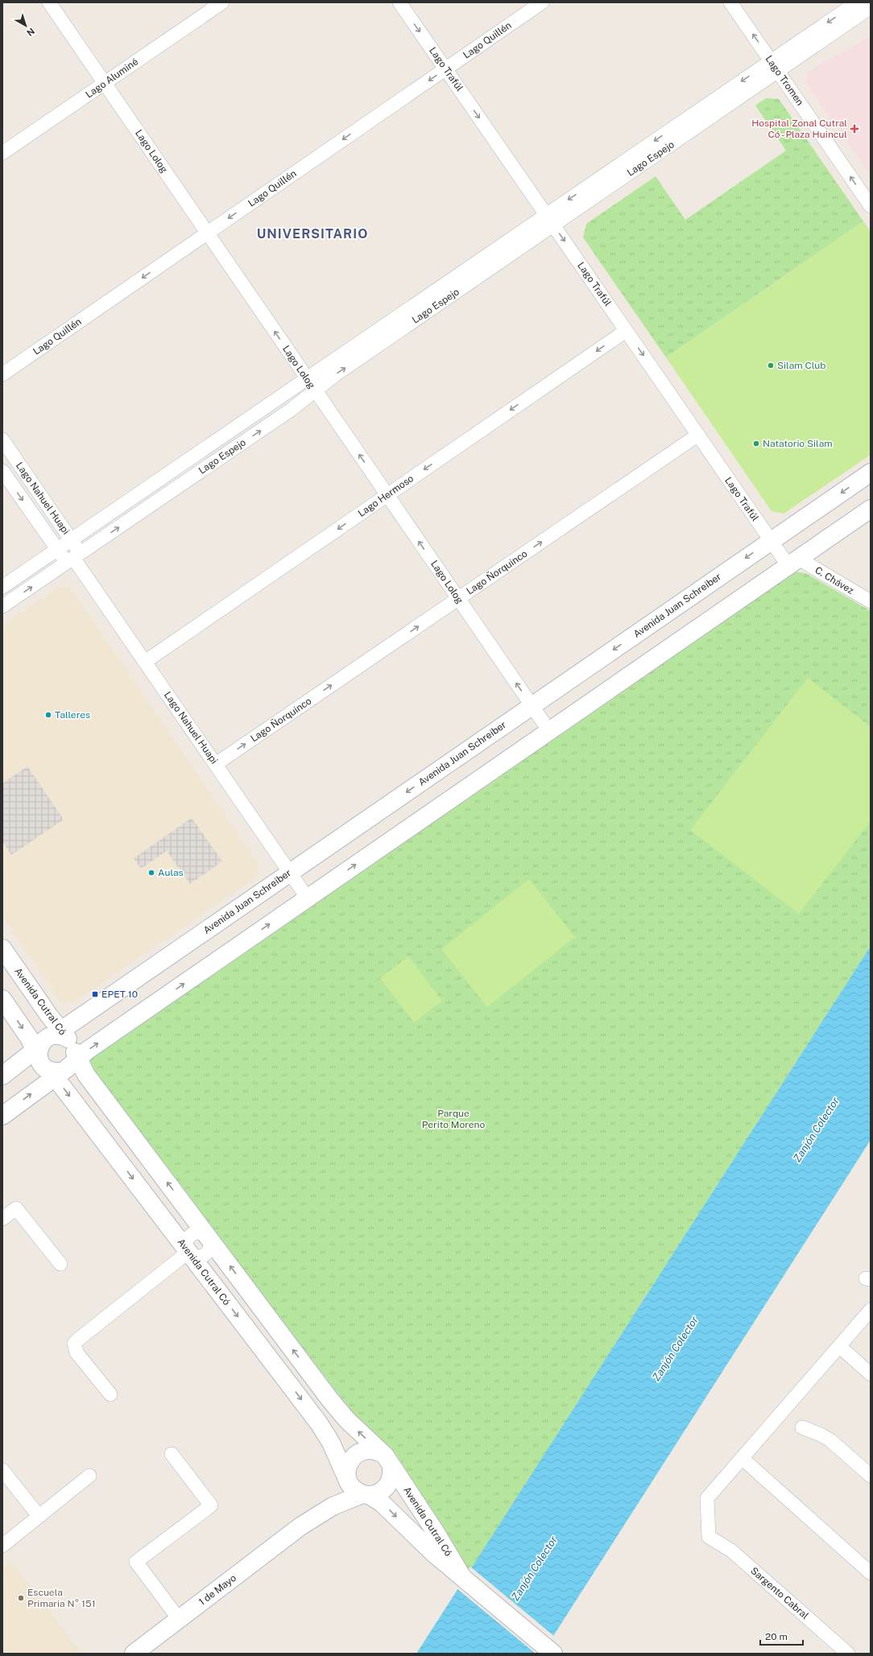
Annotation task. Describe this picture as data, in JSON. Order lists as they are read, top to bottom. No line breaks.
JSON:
{"streets":{"main road":["Avenida Juan Schreiber","Avenida Cutral Có","1 de Mayo"],"street":["Lago Quillén","Lago Trafúl","Lago Aluminé","Lago Tromen","Lago Lolog","Lago Espejo","Lago Hermoso","Lago Nahuel Huapi","Lago Ñorquinco","C. Chávez","Sargento Cabral"]},"crossings":[["Lago Quillén","Lago Trafúl"],["Lago Quillén","Lago Lolog"],["Lago Trafúl","Lago Espejo"],["Lago Trafúl","Lago Hermoso"],["Lago Trafúl","Lago Ñorquinco"],["Lago Trafúl","C. Chávez"],["Lago Trafúl","Avenida Juan Schreiber"],["Lago Aluminé","Lago Lolog"],["Lago Tromen","Lago Espejo"],["Lago Lolog","Lago Espejo"],["Lago Lolog","Lago Hermoso"],["Lago Lolog","Lago Ñorquinco"],["Lago Lolog","Avenida Juan Schreiber"],["Lago Espejo","Lago Nahuel Huapi"],["Lago Hermoso","Lago Nahuel Huapi"],["Lago Nahuel Huapi","Lago Ñorquinco"],["Lago Nahuel Huapi","Avenida Juan Schreiber"],["C. Chávez","Avenida Juan Schreiber"],["Avenida Juan Schreiber","Avenida Cutral Có"],["Avenida Cutral Có","1 de Mayo"]],"one_way":["Lago Quillén","Lago Trafúl","Lago Tromen","Lago Lolog","Lago Hermoso","Lago Ñorquinco"],"districts":["UNIVERSITARIO"],"water":["Zanjón Colector"],"parks":["Parque Perito Moreno"],"places":{"health":["Hospital Zonal Cutral Có - Plaza Huincul"],"other":["Silam Club","Natatorio Silam","Talleres","Aulas","Escuela Primaria N° 151"],"transit":["EPET 10"]},"scale_bar":"20 m","north":"bottom right"}
